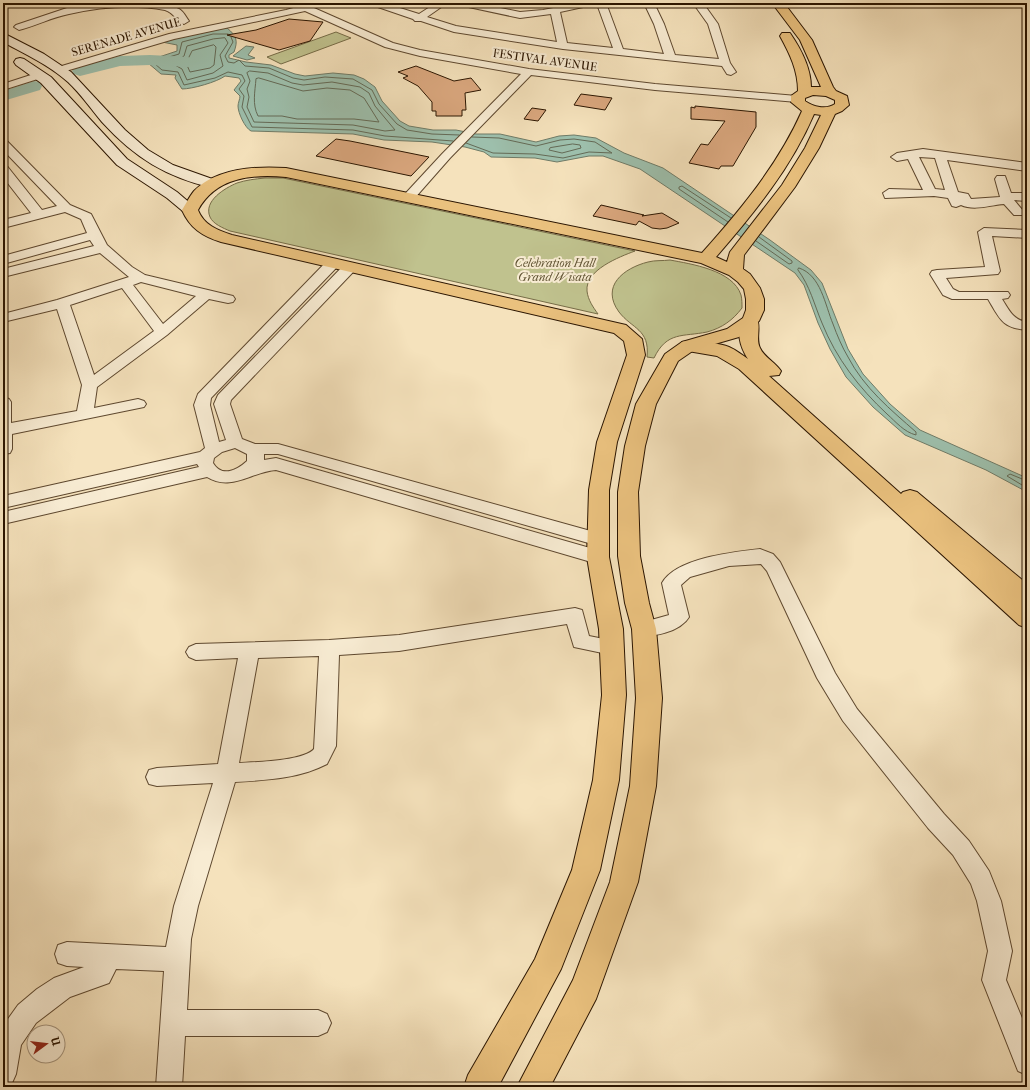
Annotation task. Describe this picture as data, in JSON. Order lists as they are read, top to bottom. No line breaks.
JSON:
{"streets":{"street":["SERENADE AVENUE","FESTIVAL AVENUE"]},"crossings":[["SERENADE AVENUE","FESTIVAL AVENUE"]],"parks":["Celebration Hall Grand Wisata"],"north":"right"}
